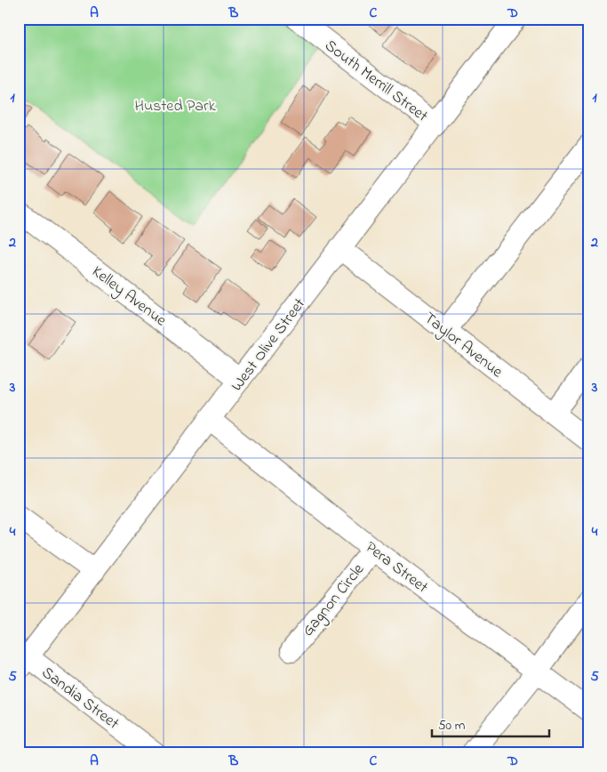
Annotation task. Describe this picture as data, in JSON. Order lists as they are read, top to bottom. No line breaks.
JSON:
{"streets":{"street":["South Merrill Street","Kelley Avenue","West Olive Street","Taylor Avenue","Pera Street","Gagnon Circle","Sandia Street"]},"crossings":[["South Merrill Street","West Olive Street"],["Kelley Avenue","West Olive Street"],["West Olive Street","Taylor Avenue"],["West Olive Street","Pera Street"],["West Olive Street","Sandia Street"],["Pera Street","Gagnon Circle"]],"parks":["Husted Park"],"scale_bar":"50 m","grid":{"columns":["A","B","C","D"],"rows":["1","2","3","4","5"]}}
